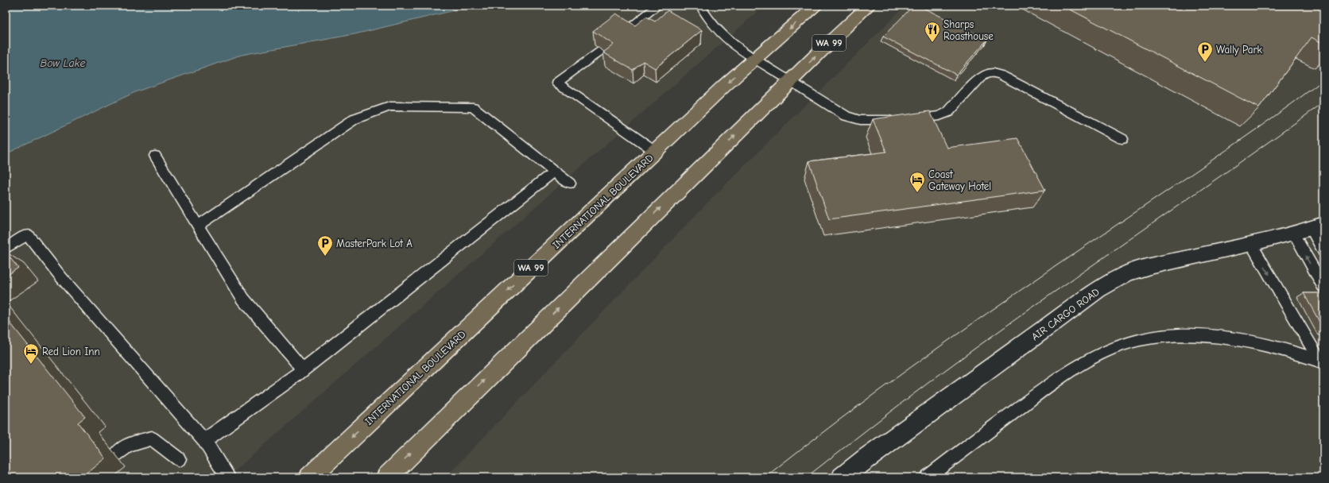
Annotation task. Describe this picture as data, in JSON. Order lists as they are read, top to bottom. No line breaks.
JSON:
{"streets":{"main road":["WA 99","INTERNATIONAL BOULEVARD"],"street":["AIR CARGO ROAD"]},"water":["Bow Lake"],"places":{"restaurant":["Sharps Roasthouse"],"parking":["Wally Park","MasterPark Lot A"],"hotel":["Coast Gateway Hotel","Red Lion Inn"]}}
